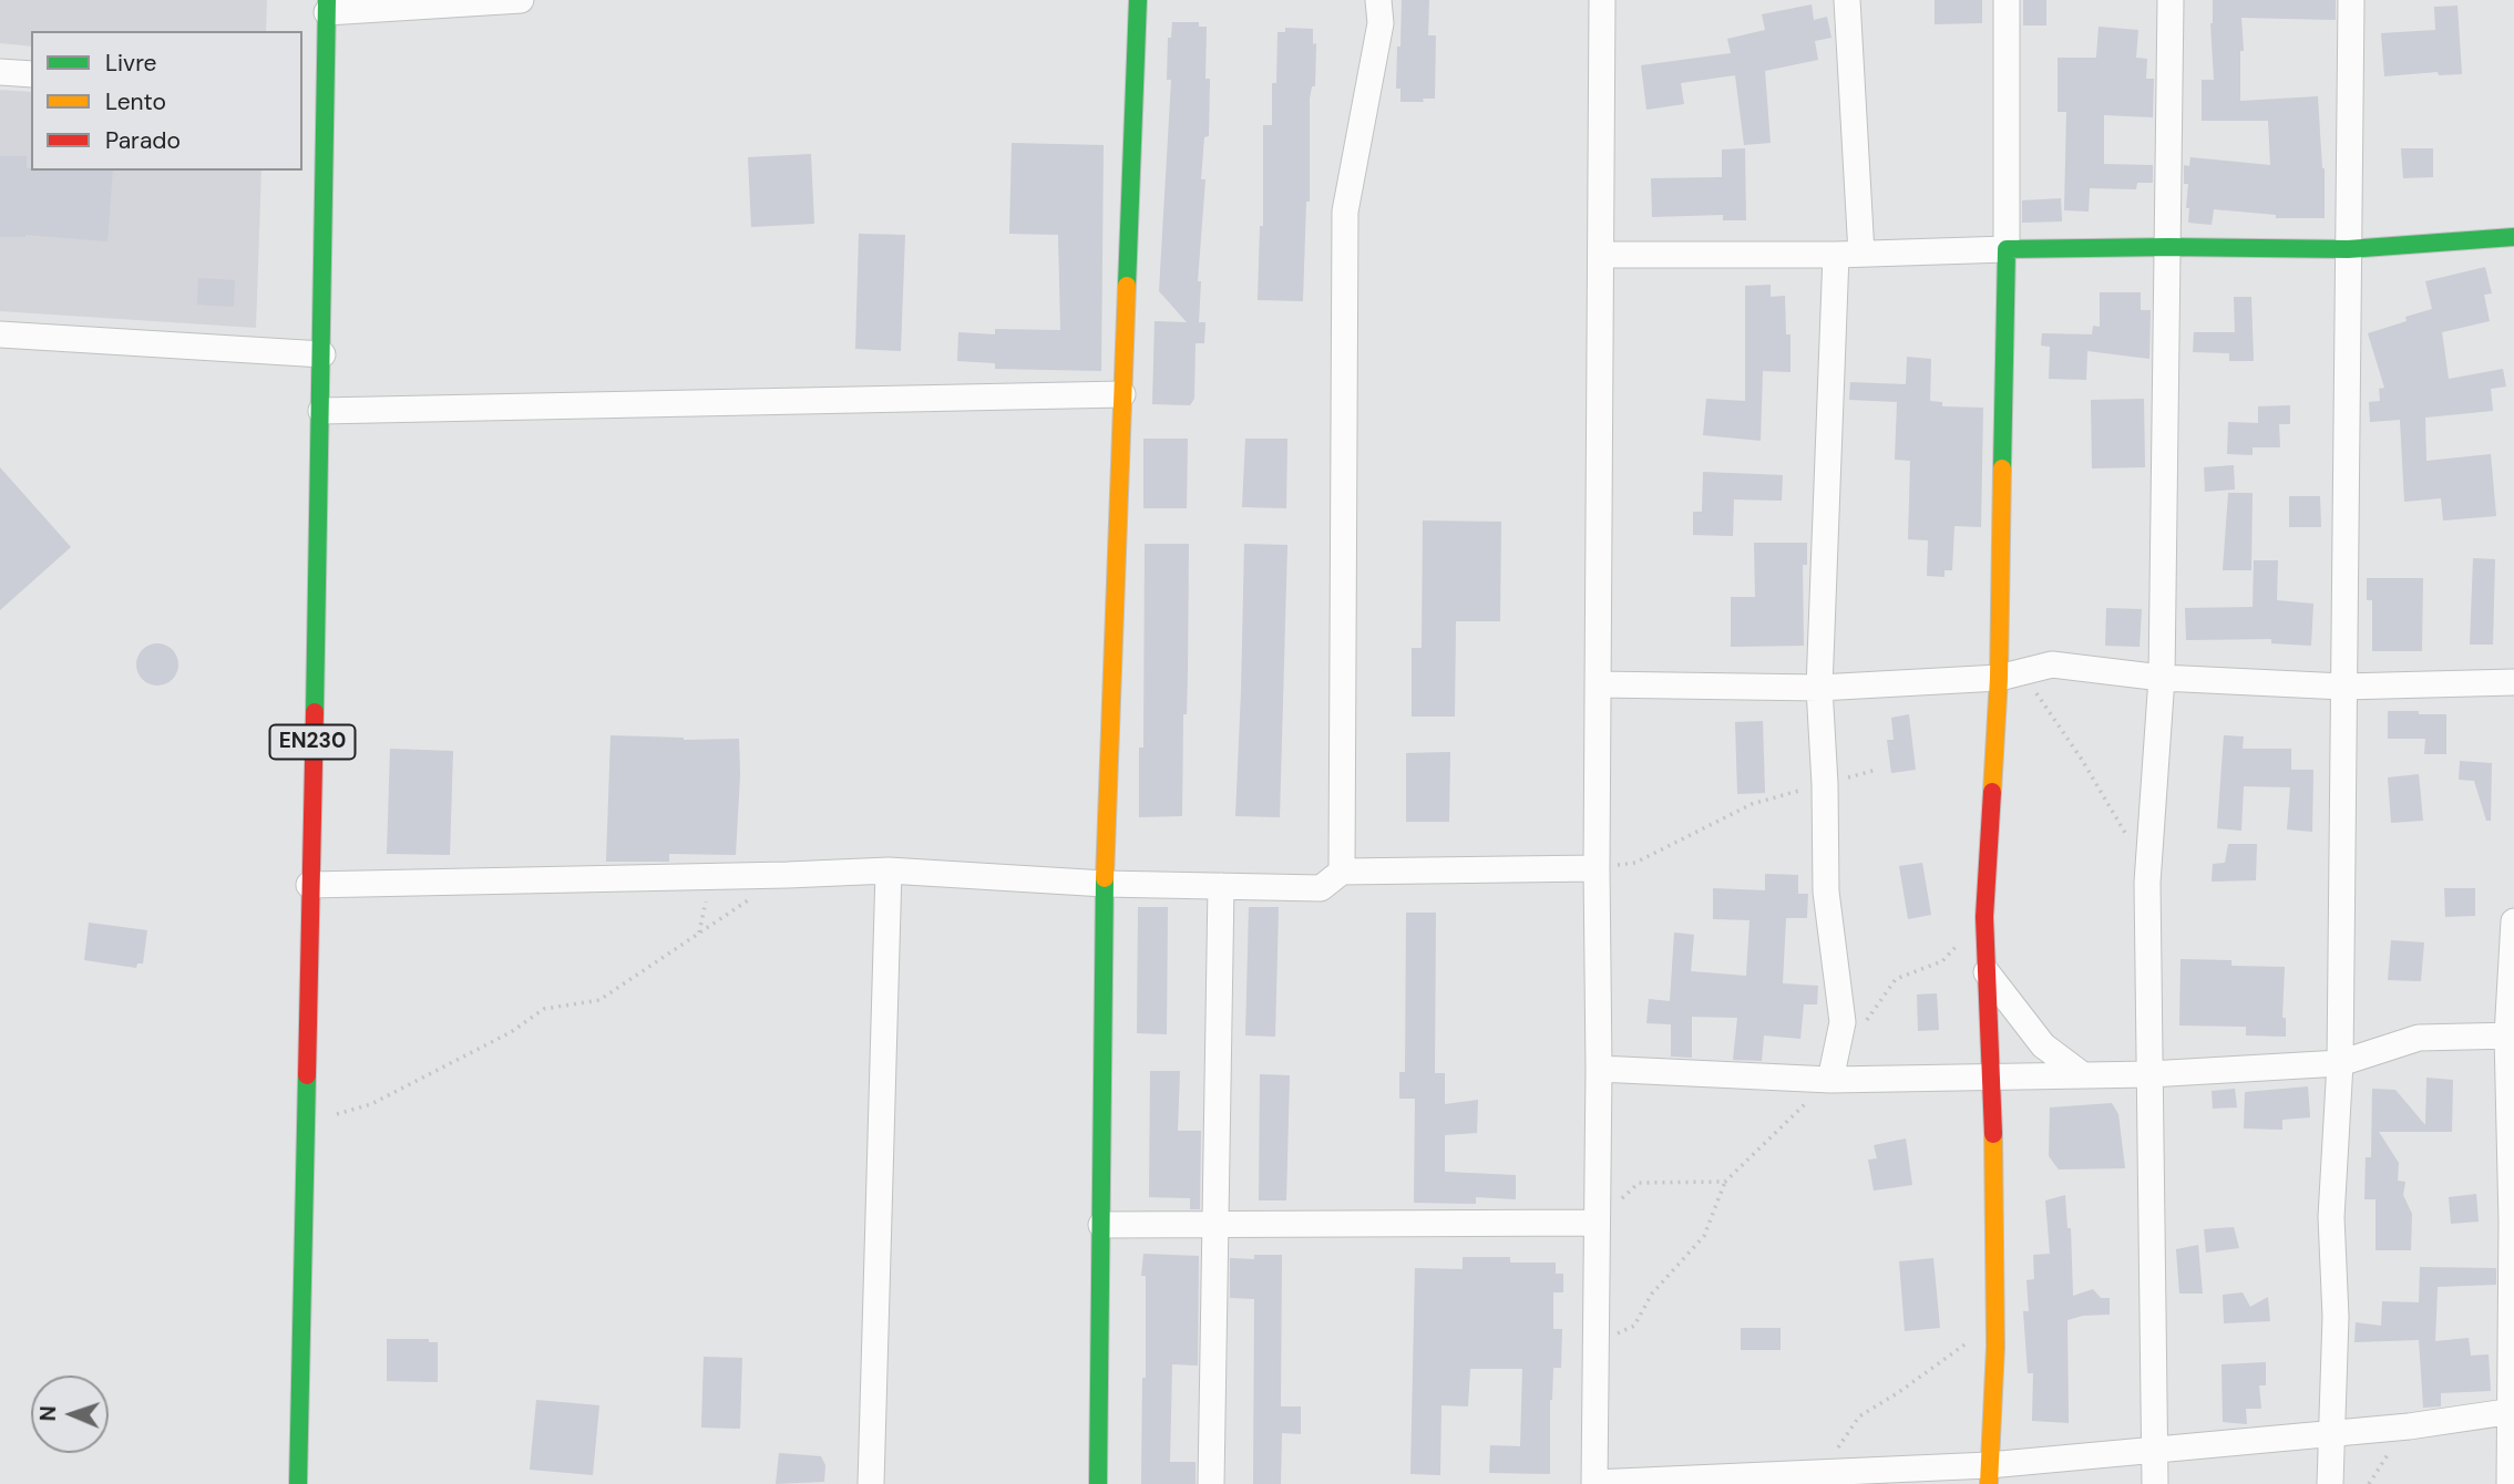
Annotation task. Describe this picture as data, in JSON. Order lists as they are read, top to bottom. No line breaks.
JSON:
{"streets":{"street":["EN230"]},"legend":["Livre","Lento","Parado"],"north":"left"}
